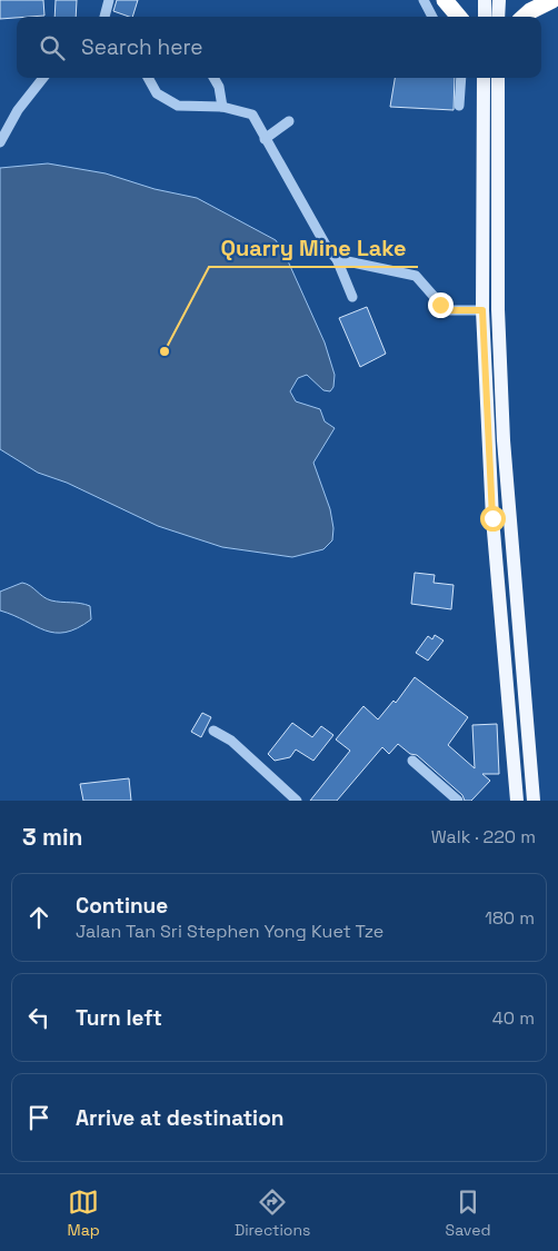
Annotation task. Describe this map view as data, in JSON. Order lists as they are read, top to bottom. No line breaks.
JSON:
{"places":["Quarry Mine Lake"],"page":{"search":"Search here","heading":["3 min","Walk · 220 m"],"list":[["Continue","Jalan Tan Sri Stephen Yong Kuet Tze","180 m"],["Turn left","40 m"],"Arrive at destination"],"nav":["Map","Directions","Saved"]}}
